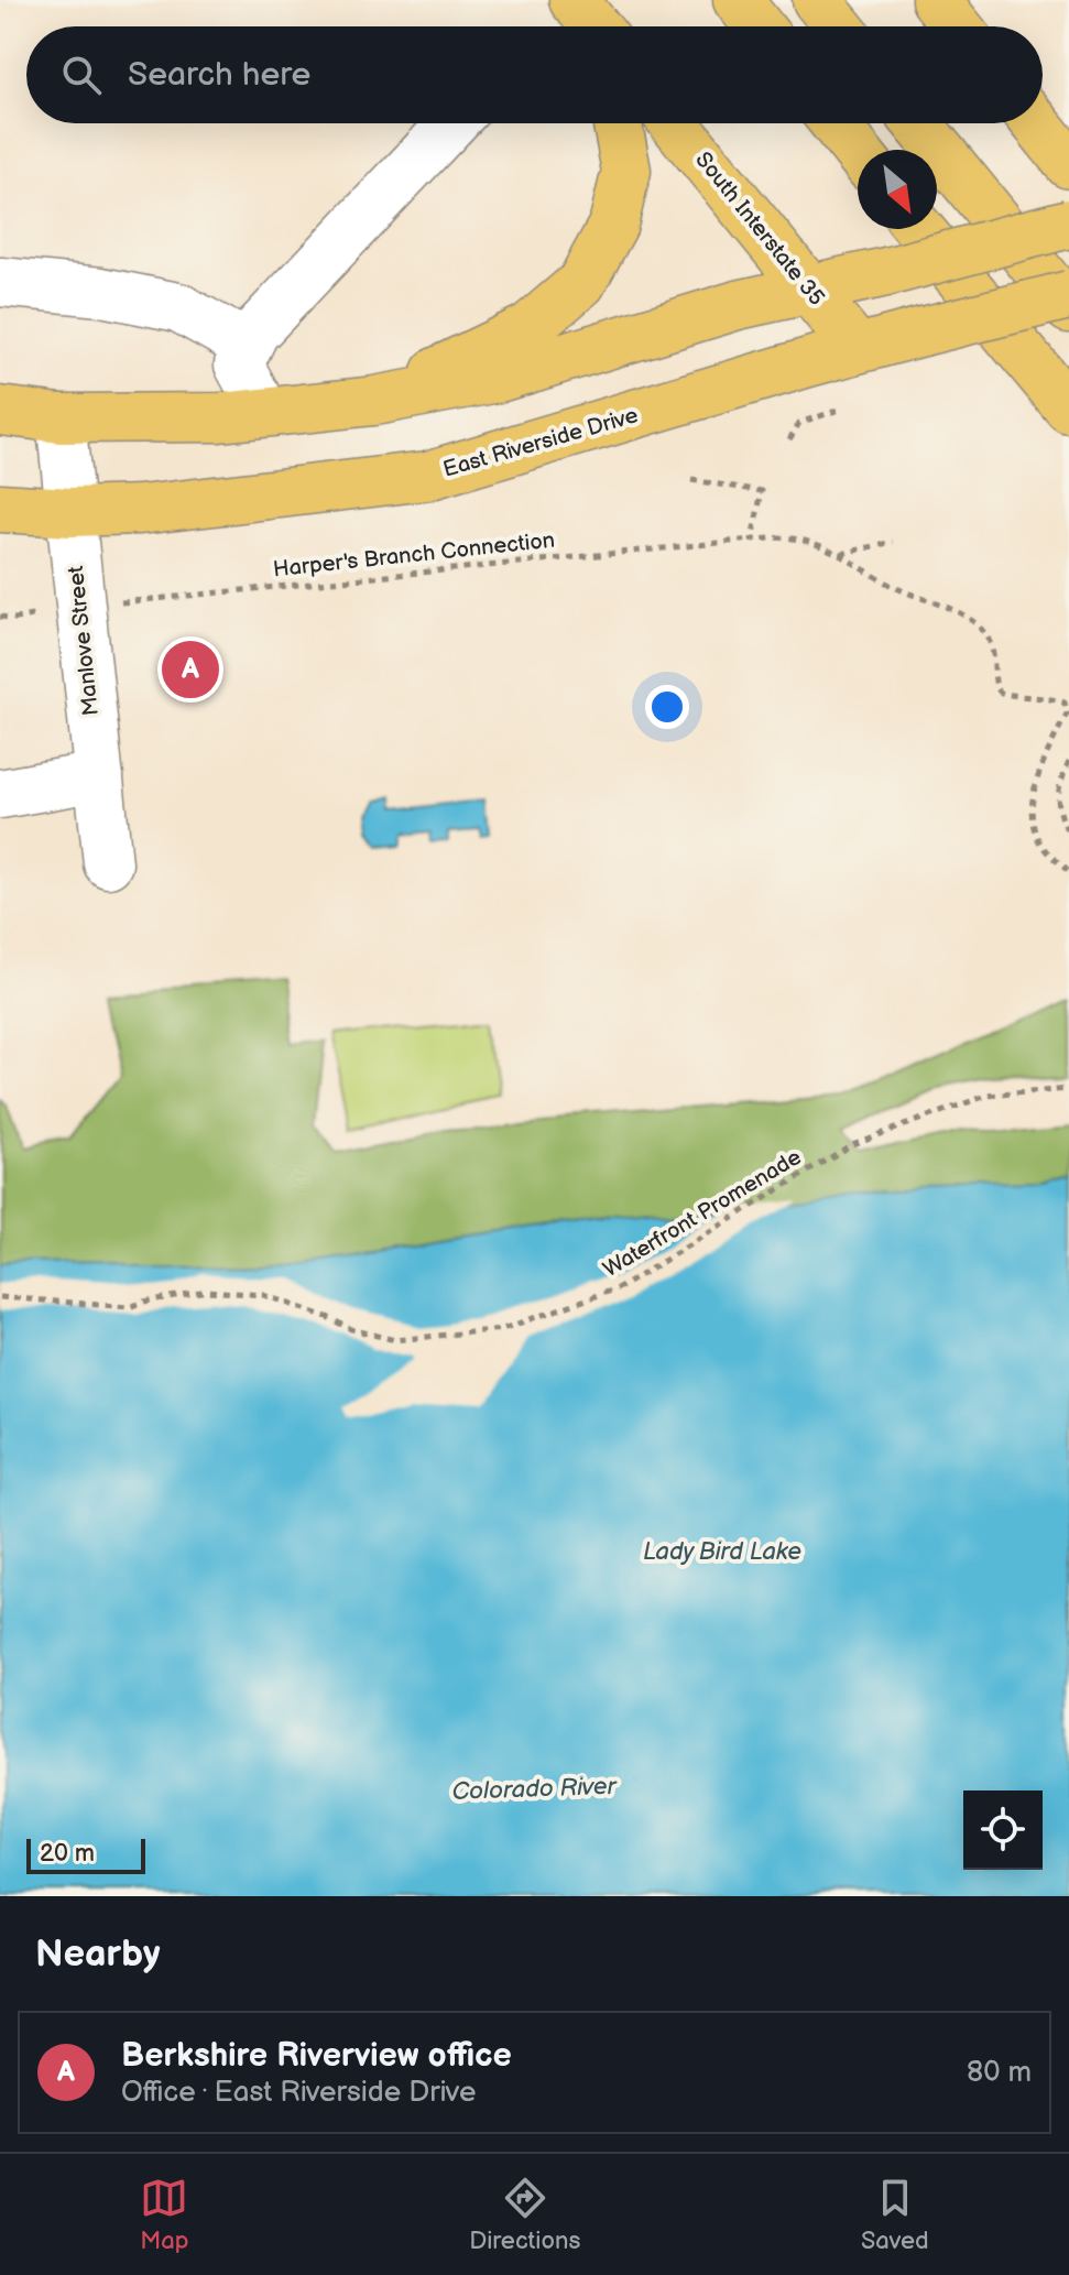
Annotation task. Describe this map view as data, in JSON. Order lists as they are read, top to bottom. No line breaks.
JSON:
{"streets":{"main road":["South Interstate 35","East Riverside Drive"],"street":["Manlove Street"],"path":["Harper's Branch Connection","Waterfront Promenade"]},"crossings":[["South Interstate 35","East Riverside Drive"],["East Riverside Drive","Manlove Street"],["Harper's Branch Connection","Manlove Street"]],"water":["Lady Bird Lake","Colorado River"],"scale_bar":"20 m","north":"bottom right","page":{"search":"Search here","pins":"A","scale":"20 m","heading":"Nearby","list":[{"mark":"A","name":"Berkshire Riverview office","note":"Office · East Riverside Drive","value":"80 m"}],"nav":["Map","Directions","Saved"]}}
